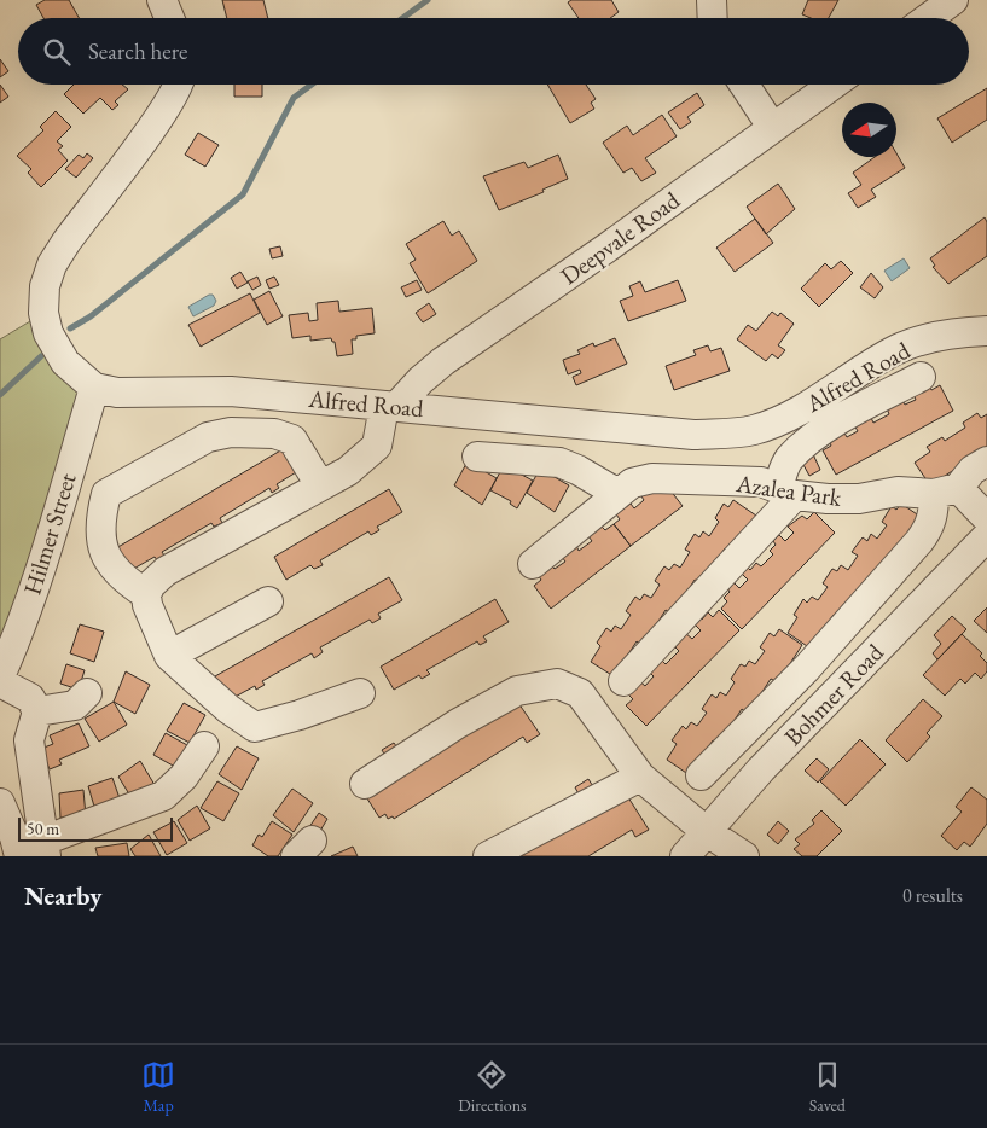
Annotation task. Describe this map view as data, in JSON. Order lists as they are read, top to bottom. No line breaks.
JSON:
{"streets":{"street":["Deepvale Road","Alfred Road","Azalea Park","Hilmer Street","Bohmer Road"]},"crossings":[["Deepvale Road","Alfred Road"],["Alfred Road","Hilmer Street"]],"scale_bar":"50 m","north":"left","page":{"search":"Search here","scale":"50 m","heading":["Nearby","0 results"],"nav":["Map","Directions","Saved"]}}
